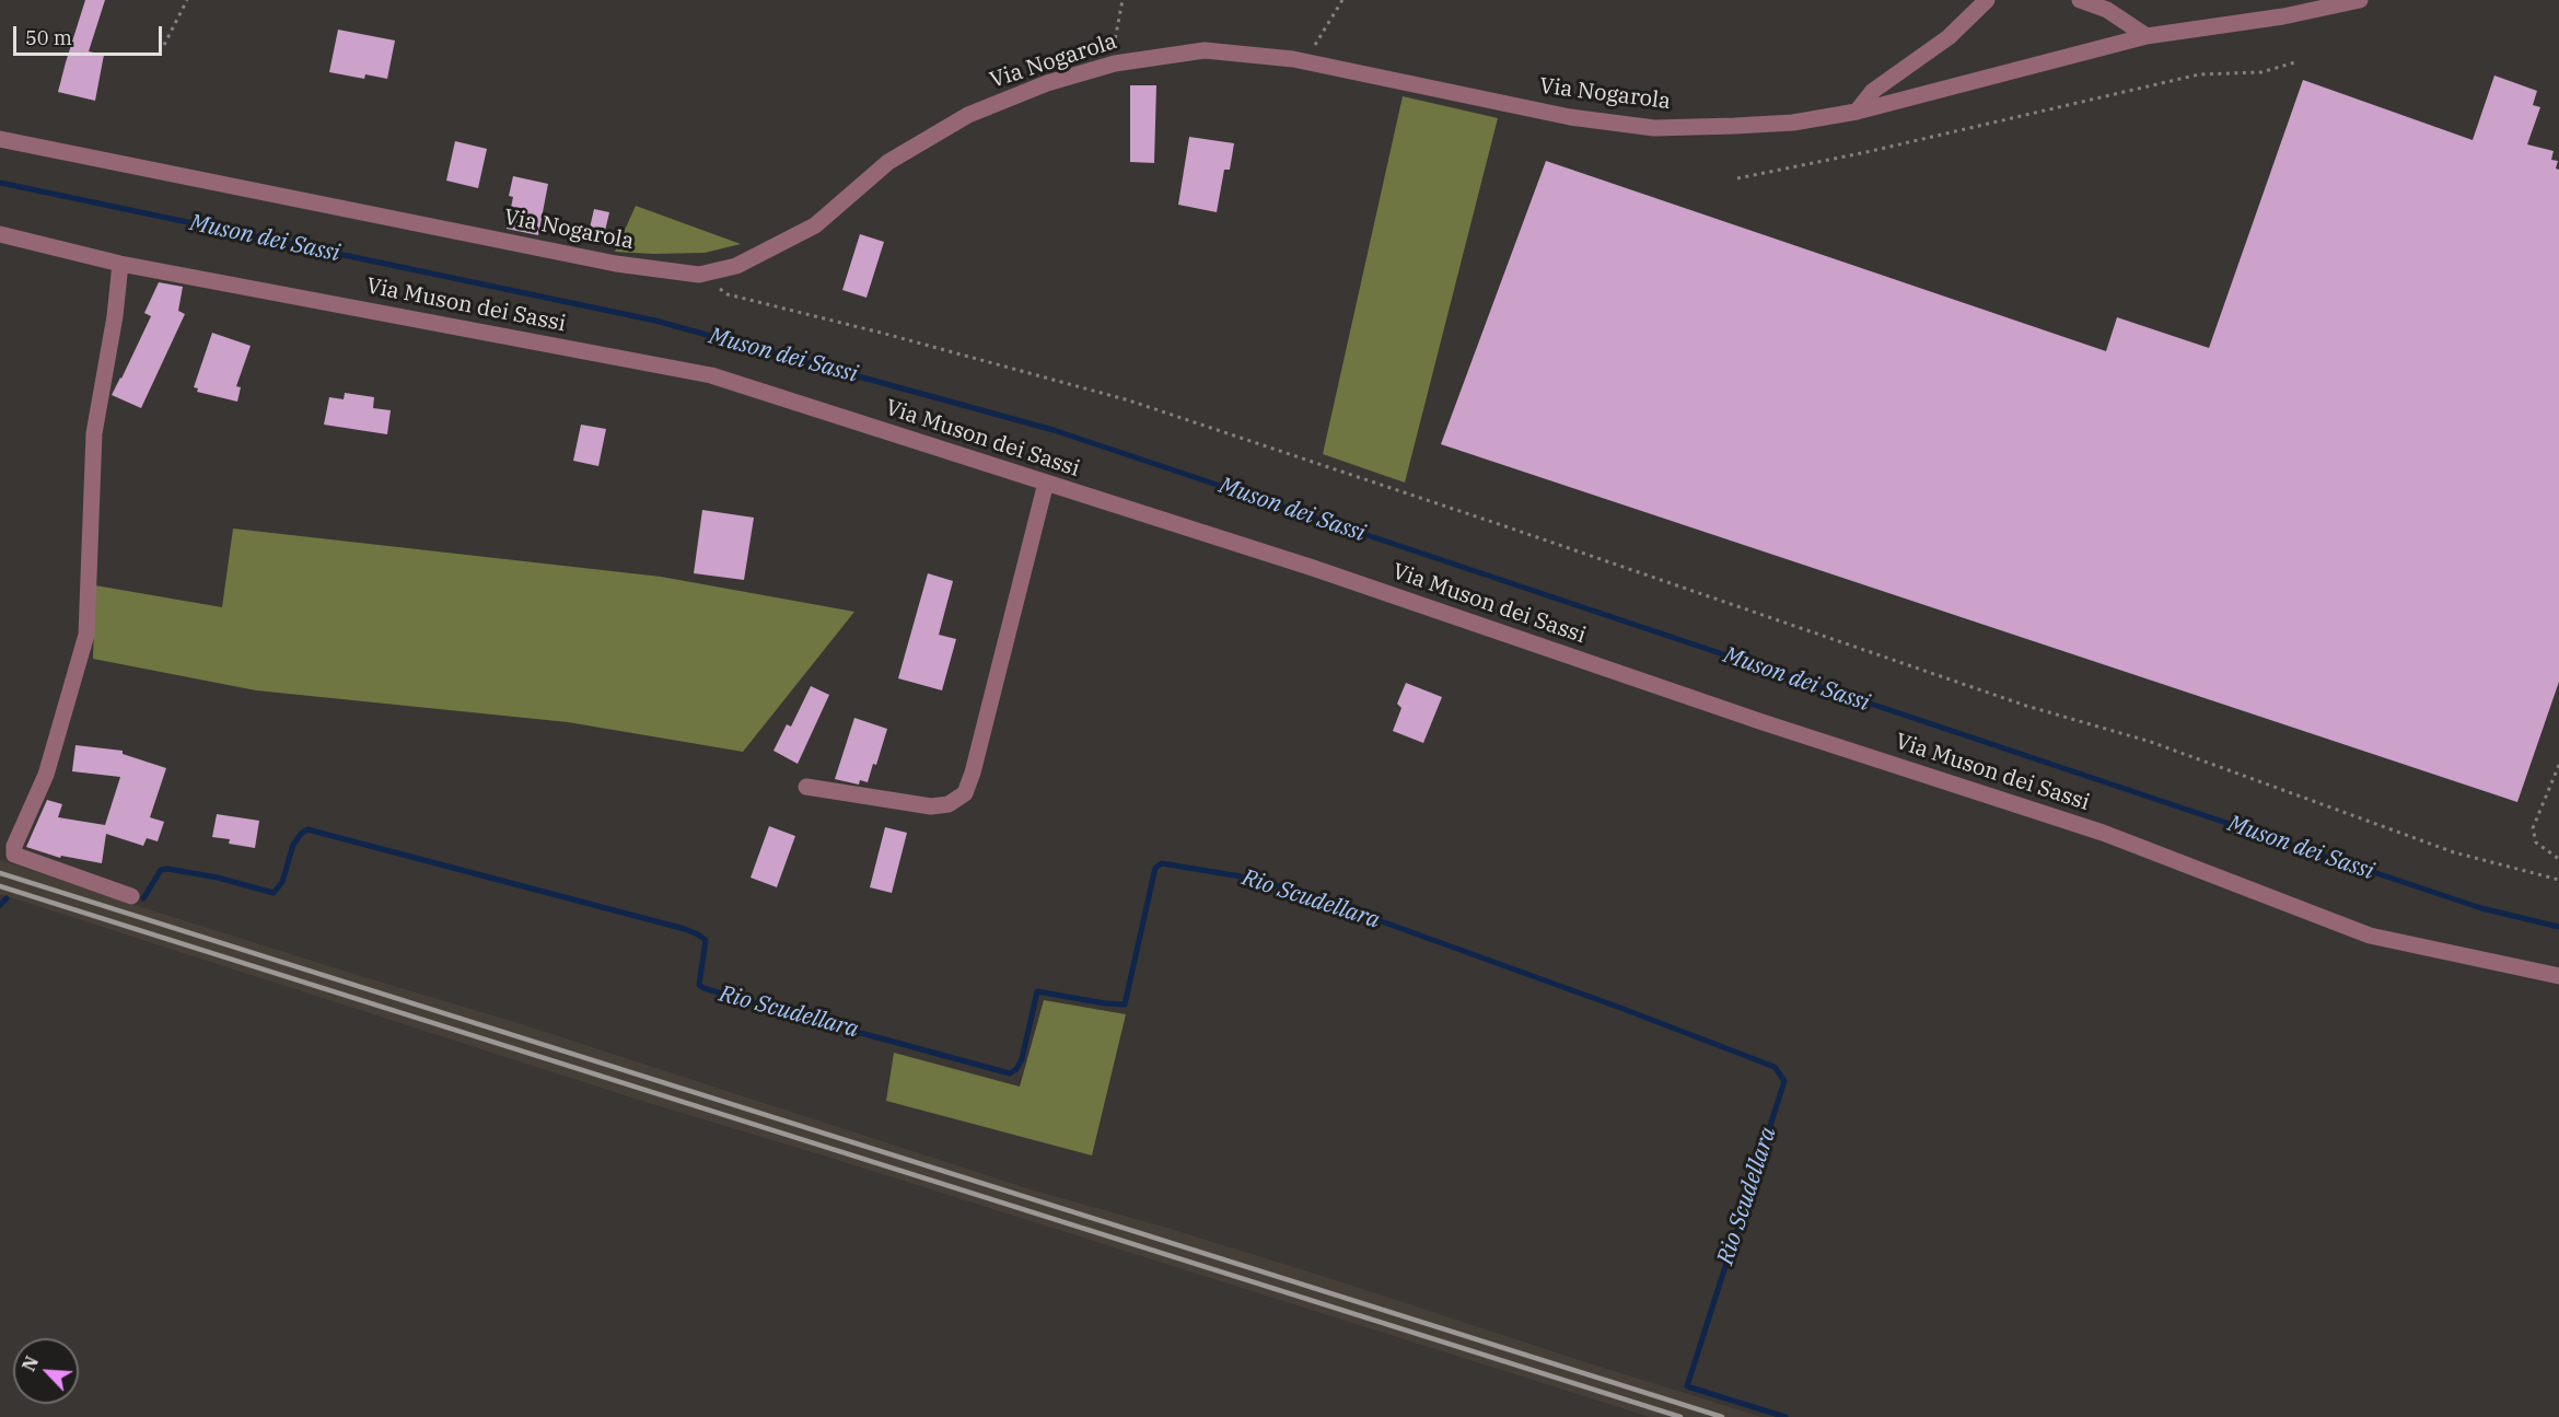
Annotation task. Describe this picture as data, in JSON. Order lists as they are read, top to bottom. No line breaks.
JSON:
{"streets":{"street":["Via Nogarola","Via Muson dei Sassi"]},"water":["Muson dei Sassi","Rio Scudellara"],"scale_bar":"50 m","north":"top left"}
